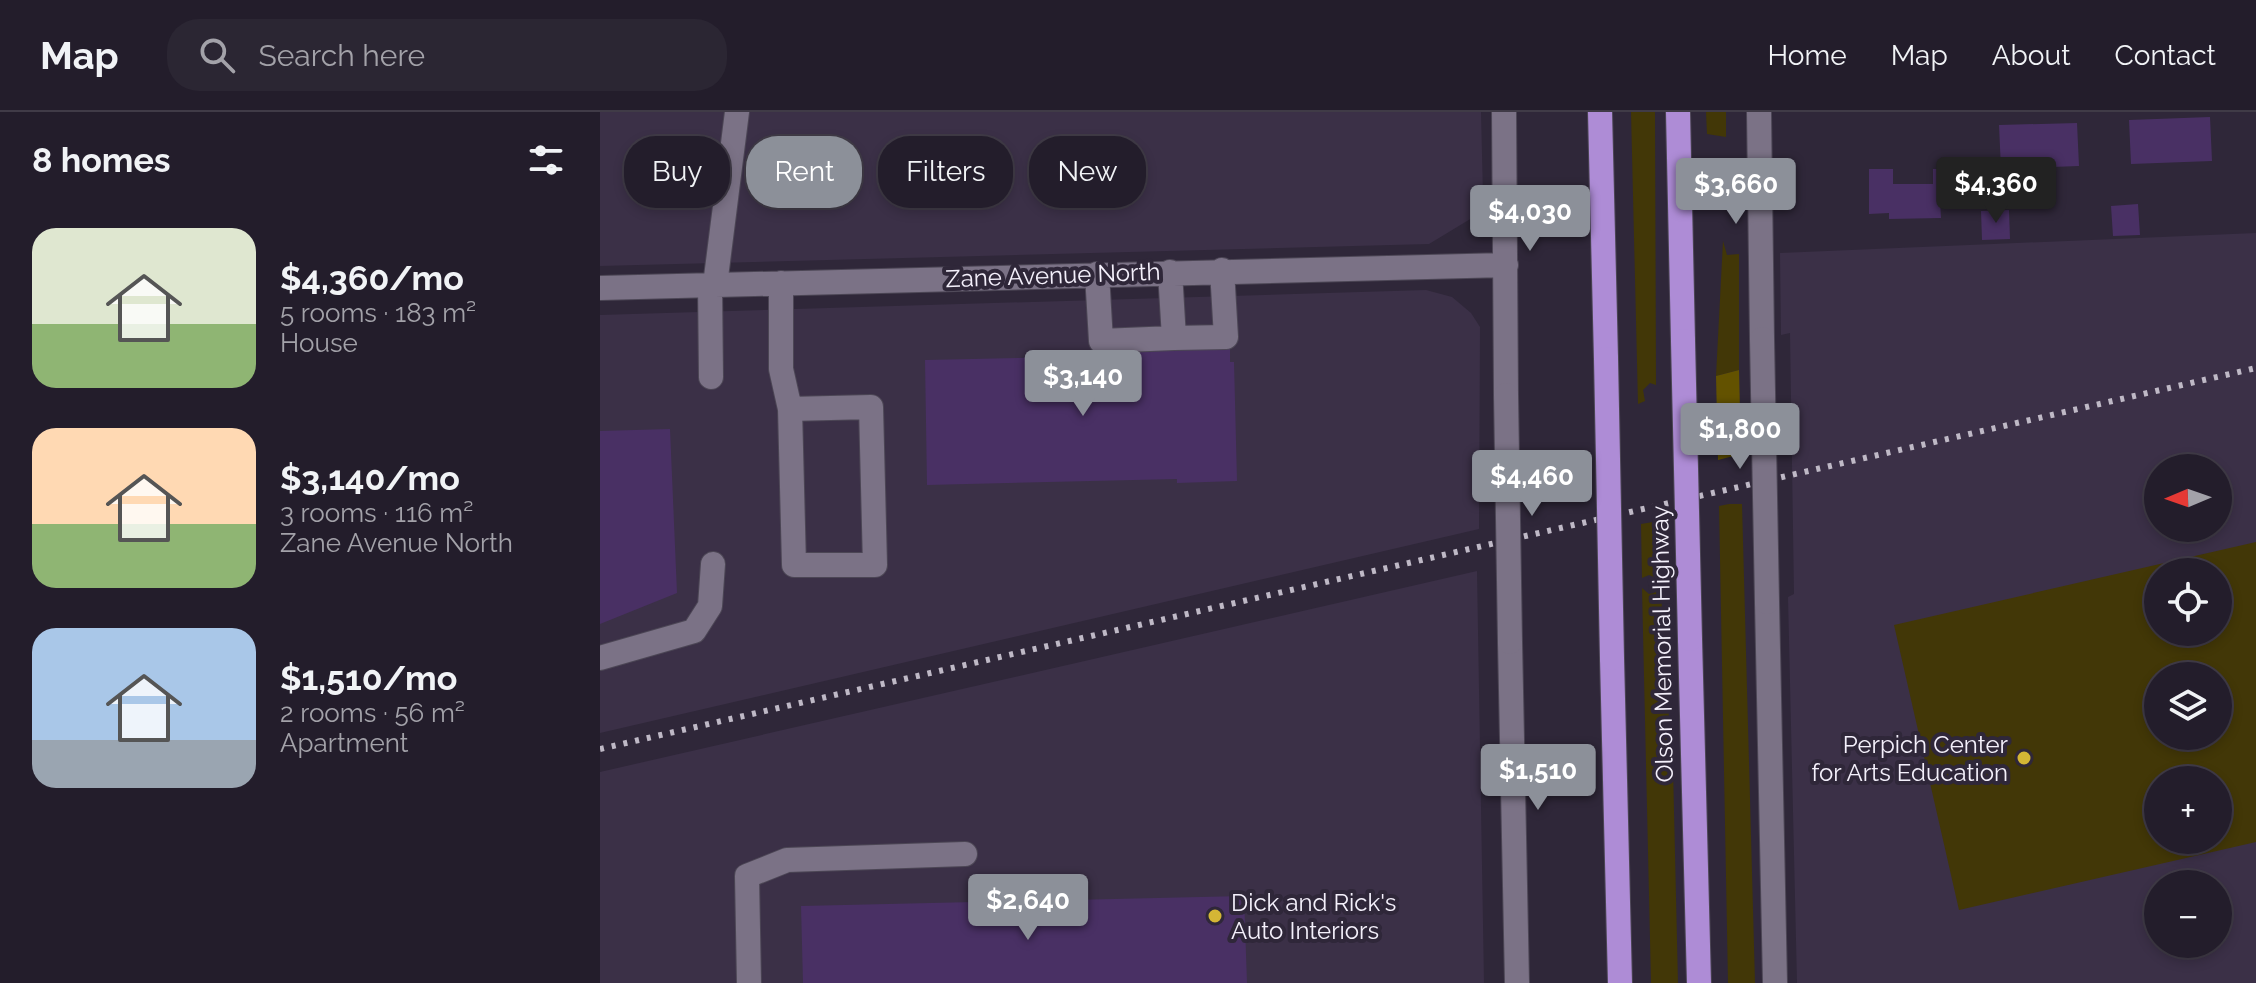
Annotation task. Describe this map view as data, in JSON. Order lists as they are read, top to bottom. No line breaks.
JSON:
{"streets":{"highway":["Olson Memorial Highway"],"street":["Zane Avenue North"]},"places":["Perpich Center for Arts Education","Dick and Rick's Auto Interiors"],"north":"left","page":{"header":"Map","search":"Search here","nav":["Home","Map","About","Contact"],"heading":"8 homes","chip":["Buy","Rent","Filters","New"],"price":["$4,360","$3,660","$4,030","$3,140","$1,800","$4,460","$1,510","$2,640"],"list":[{"name":"$4,360/mo","note":"5 rooms · 183 m² · House"},{"name":"$3,140/mo","note":"3 rooms · 116 m² · Zane Avenue North"},{"name":"$1,510/mo","note":"2 rooms · 56 m² · Apartment"}],"map_buttons":["+","−"]}}
